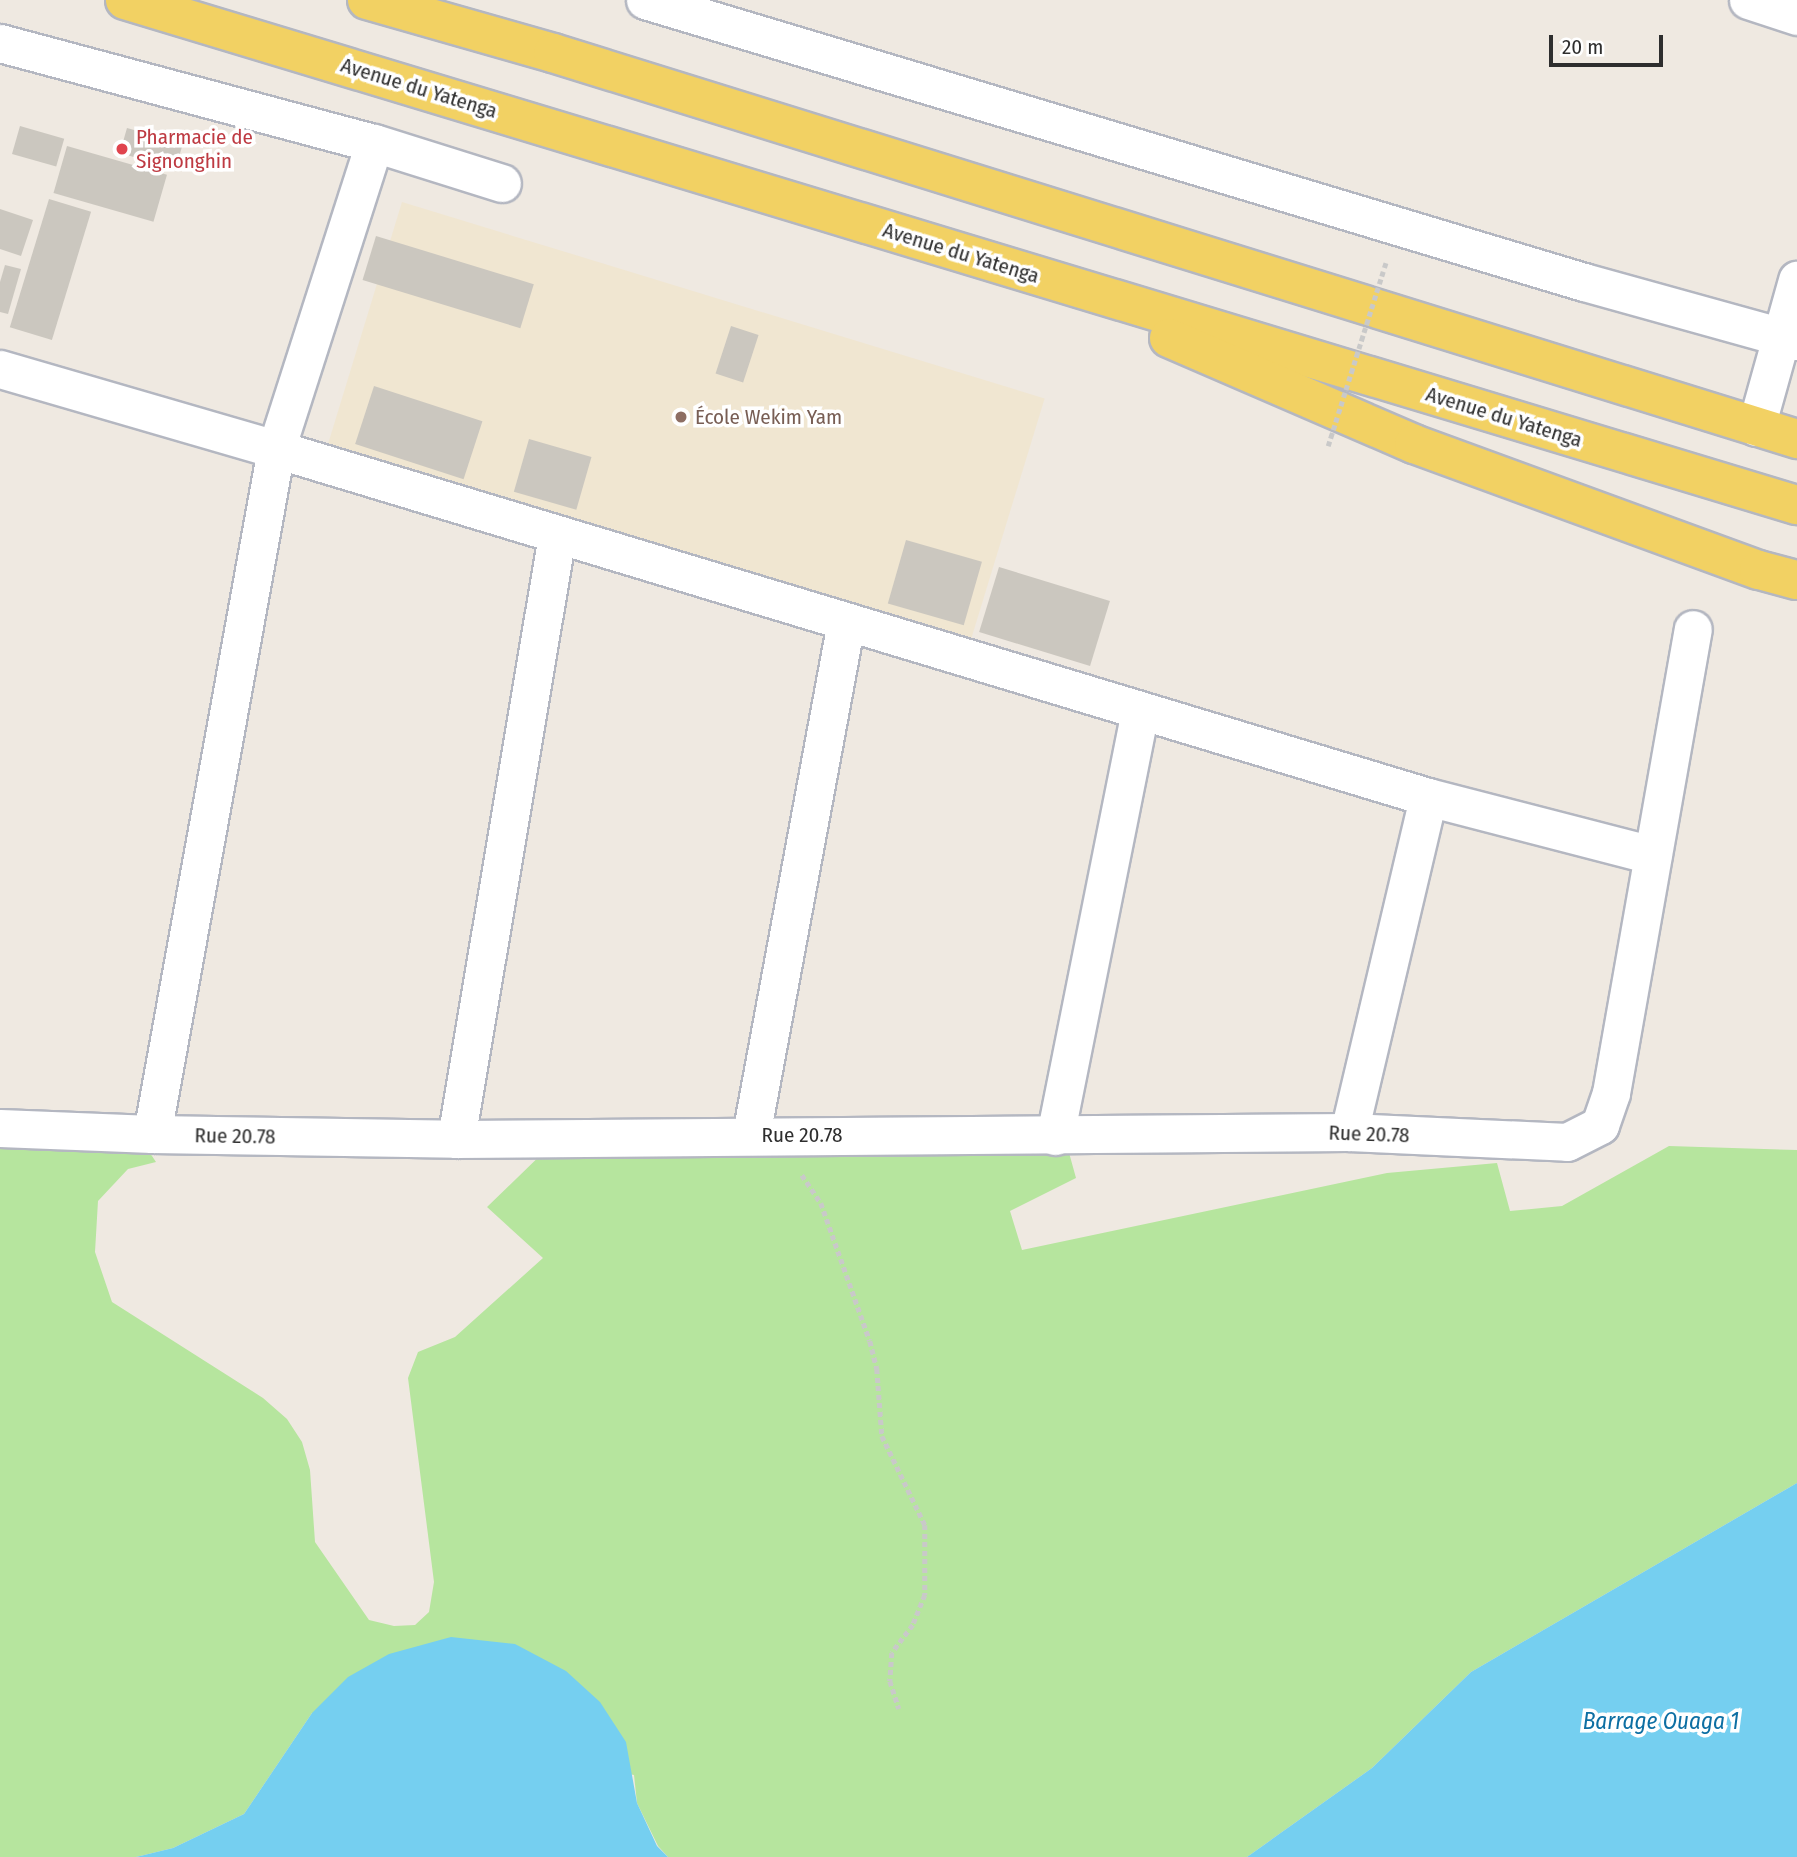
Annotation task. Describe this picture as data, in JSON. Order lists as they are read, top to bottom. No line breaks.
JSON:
{"streets":{"main road":["Avenue du Yatenga"],"street":["Rue 20.78"]},"water":["Barrage Ouaga 1"],"places":["Pharmacie de Signonghin","École Wekim Yam"],"scale_bar":"20 m"}
